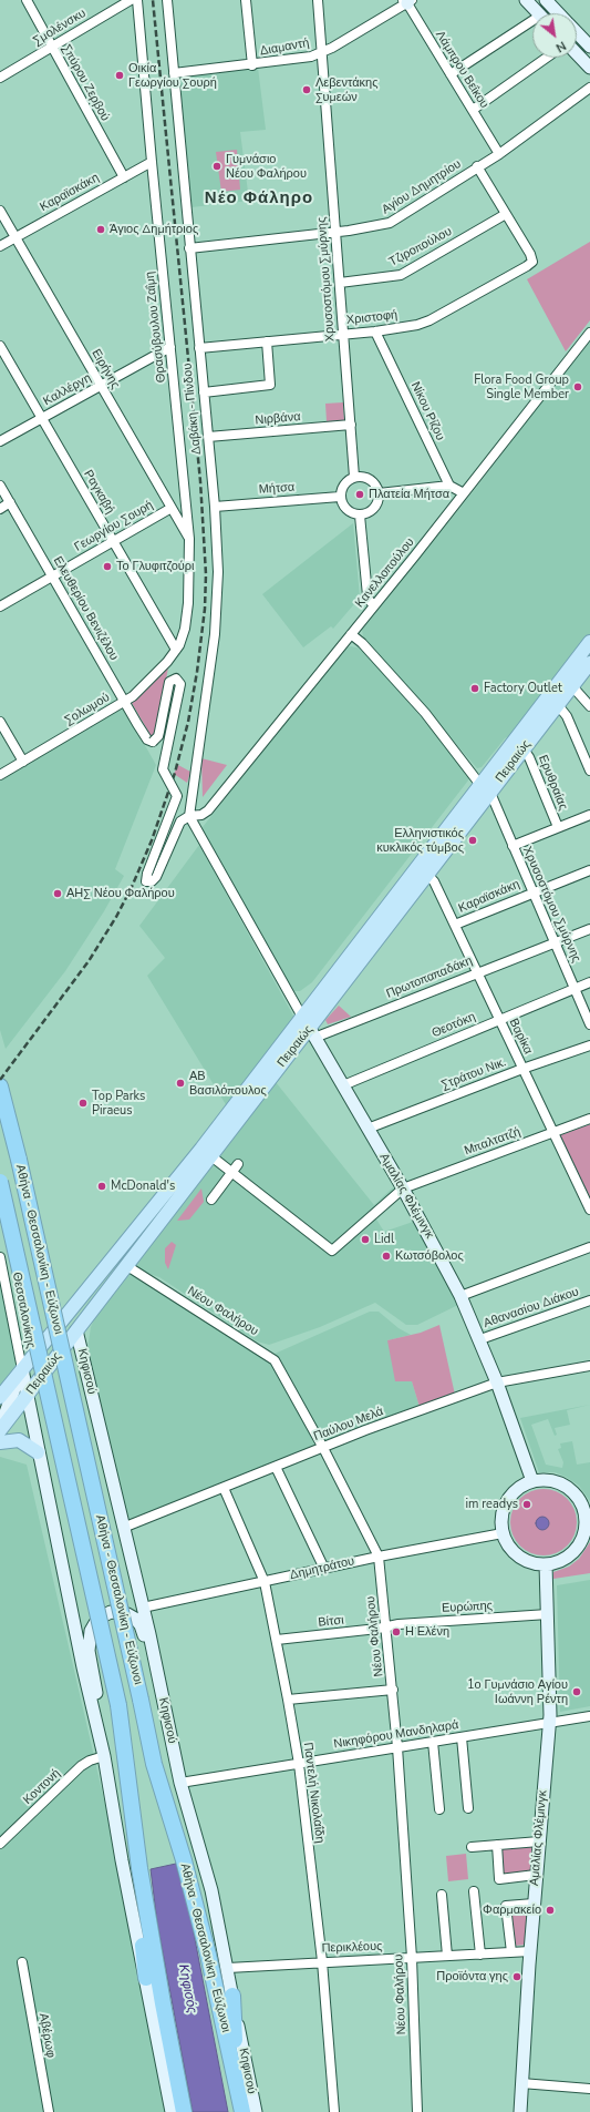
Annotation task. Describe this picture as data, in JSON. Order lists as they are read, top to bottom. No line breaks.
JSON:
{"streets":{"highway":["Αθήνα - Θεσσαλονίκη - Εύζωνοι"],"main road":["Πειραιώς","Αμαλίας Φλέμινγκ","Κηφισού"],"street":["Σμολένσκυ","Διαμαντή","Λάμπρου Βεΐκου","Σπύρου Ζερβού","Αγίου Δημητρίου","Καραϊσκάκη","Τζιροπούλου","Χρυσοστόμου Σμύρνης","Χριστοφή","Θρασύβουλου Ζαΐμη","Ειρήνης","Καλλέργη","Δαβάκη - Πίνδου","Νίκου Ρίζου","Νιρβάνα","Μήτσα","Ραγκαβή","Γεωργίου Σουρή","Κανελλοπούλου","Ελευθερίου Βενιζέλου","Σολωμού","Ερυθραίας","Πρωτοπαπαδάκη","Θεοτόκη","Βαρίκα","Στράτου Νικ.","Μπαλτατζή","Αθανασίου Διάκου","Θεσσαλονίκης","Νέου Φαλήρου","Παύλου Μελά","Δημητράτου","Ευρώπης","Βίτσι","Νικηφόρου Μανδηλαρά","Κοντονή","Παντελή Νικολαΐδη","Περικλέους","Αβέρωφ"]},"crossings":[["Σμολένσκυ","Σπύρου Ζερβού"],["Διαμαντή","Λάμπρου Βεΐκου"],["Διαμαντή","Χρυσοστόμου Σμύρνης"],["Διαμαντή","Δαβάκη - Πίνδου"],["Λάμπρου Βεΐκου","Αγίου Δημητρίου"],["Σπύρου Ζερβού","Καραϊσκάκη"],["Αγίου Δημητρίου","Χρυσοστόμου Σμύρνης"],["Αγίου Δημητρίου","Δαβάκη - Πίνδου"],["Καραϊσκάκη","Χρυσοστόμου Σμύρνης"],["Καραϊσκάκη","Θρασύβουλου Ζαΐμη"],["Καραϊσκάκη","Ειρήνης"],["Καραϊσκάκη","Βαρίκα"],["Τζιροπούλου","Χρυσοστόμου Σμύρνης"],["Τζιροπούλου","Χριστοφή"],["Χρυσοστόμου Σμύρνης","Χριστοφή"],["Χρυσοστόμου Σμύρνης","Νιρβάνα"],["Χρυσοστόμου Σμύρνης","Μήτσα"],["Χρυσοστόμου Σμύρνης","Κανελλοπούλου"],["Χρυσοστόμου Σμύρνης","Πειραιώς"],["Χρυσοστόμου Σμύρνης","Πρωτοπαπαδάκη"],["Χρυσοστόμου Σμύρνης","Θεοτόκη"],["Χριστοφή","Δαβάκη - Πίνδου"],["Χριστοφή","Νίκου Ρίζου"],["Θρασύβουλου Ζαΐμη","Ειρήνης"],["Θρασύβουλου Ζαΐμη","Καλλέργη"],["Θρασύβουλου Ζαΐμη","Ραγκαβή"],["Θρασύβουλου Ζαΐμη","Σολωμού"],["Ειρήνης","Καλλέργη"],["Ειρήνης","Γεωργίου Σουρή"],["Καλλέργη","Ραγκαβή"],["Δαβάκη - Πίνδου","Νιρβάνα"],["Δαβάκη - Πίνδου","Μήτσα"],["Δαβάκη - Πίνδου","Κανελλοπούλου"],["Δαβάκη - Πίνδου","Ελευθερίου Βενιζέλου"],["Ραγκαβή","Γεωργίου Σουρή"],["Ραγκαβή","Σολωμού"],["Γεωργίου Σουρή","Ελευθερίου Βενιζέλου"],["Κανελλοπούλου","Ελευθερίου Βενιζέλου"],["Ελευθερίου Βενιζέλου","Σολωμού"],["Πειραιώς","Ερυθραίας"],["Πειραιώς","Πρωτοπαπαδάκη"],["Πειραιώς","Βαρίκα"],["Πειραιώς","Αμαλίας Φλέμινγκ"],["Πειραιώς","Θεσσαλονίκης"],["Πειραιώς","Νέου Φαλήρου"],["Πειραιώς","Κηφισού"],["Πρωτοπαπαδάκη","Βαρίκα"],["Πρωτοπαπαδάκη","Αμαλίας Φλέμινγκ"],["Θεοτόκη","Βαρίκα"],["Θεοτόκη","Αμαλίας Φλέμινγκ"],["Βαρίκα","Στράτου Νικ."],["Βαρίκα","Μπαλτατζή"],["Στράτου Νικ.","Αμαλίας Φλέμινγκ"],["Μπαλτατζή","Αμαλίας Φλέμινγκ"],["Αμαλίας Φλέμινγκ","Αθανασίου Διάκου"],["Αμαλίας Φλέμινγκ","Παύλου Μελά"],["Αμαλίας Φλέμινγκ","Δημητράτου"],["Αμαλίας Φλέμινγκ","Ευρώπης"],["Αμαλίας Φλέμινγκ","Νικηφόρου Μανδηλαρά"],["Αμαλίας Φλέμινγκ","Περικλέους"],["Νέου Φαλήρου","Παύλου Μελά"],["Νέου Φαλήρου","Δημητράτου"],["Νέου Φαλήρου","Ευρώπης"],["Νέου Φαλήρου","Βίτσι"],["Νέου Φαλήρου","Νικηφόρου Μανδηλαρά"],["Νέου Φαλήρου","Περικλέους"],["Κηφισού","Παύλου Μελά"],["Κηφισού","Δημητράτου"],["Κηφισού","Νικηφόρου Μανδηλαρά"],["Κηφισού","Περικλέους"],["Παύλου Μελά","Παντελή Νικολαΐδη"],["Δημητράτου","Παντελή Νικολαΐδη"],["Ευρώπης","Βίτσι"],["Βίτσι","Παντελή Νικολαΐδη"],["Νικηφόρου Μανδηλαρά","Παντελή Νικολαΐδη"],["Παντελή Νικολαΐδη","Περικλέους"]],"districts":["Νέο Φάληρο"],"water":["Κηφισός"],"places":["Οικία Γεωργίου Σουρή","Λεβεντάκης Συμεών","Γυμνάσιο Νέου Φαλήρου","Άγιος Δημήτριος","Flora Food Group Single Member","Πλατεία Μήτσα","Το Γλυφιτζούρι","Factory Outlet","Ελληνιστικός κυκλικός τύμβος","ΑΗΣ Νέου Φαλήρου","ΑΒ Βασιλόπουλος","Top Parks Piraeus","McDonald's","Lidl","Κωτσόβολος","im readys","Η Ελένη","1ο Γυμνάσιο Αγίου Ιωάννη Ρέντη","Φαρμακείο","Προϊόντα γης"],"north":"bottom right"}
